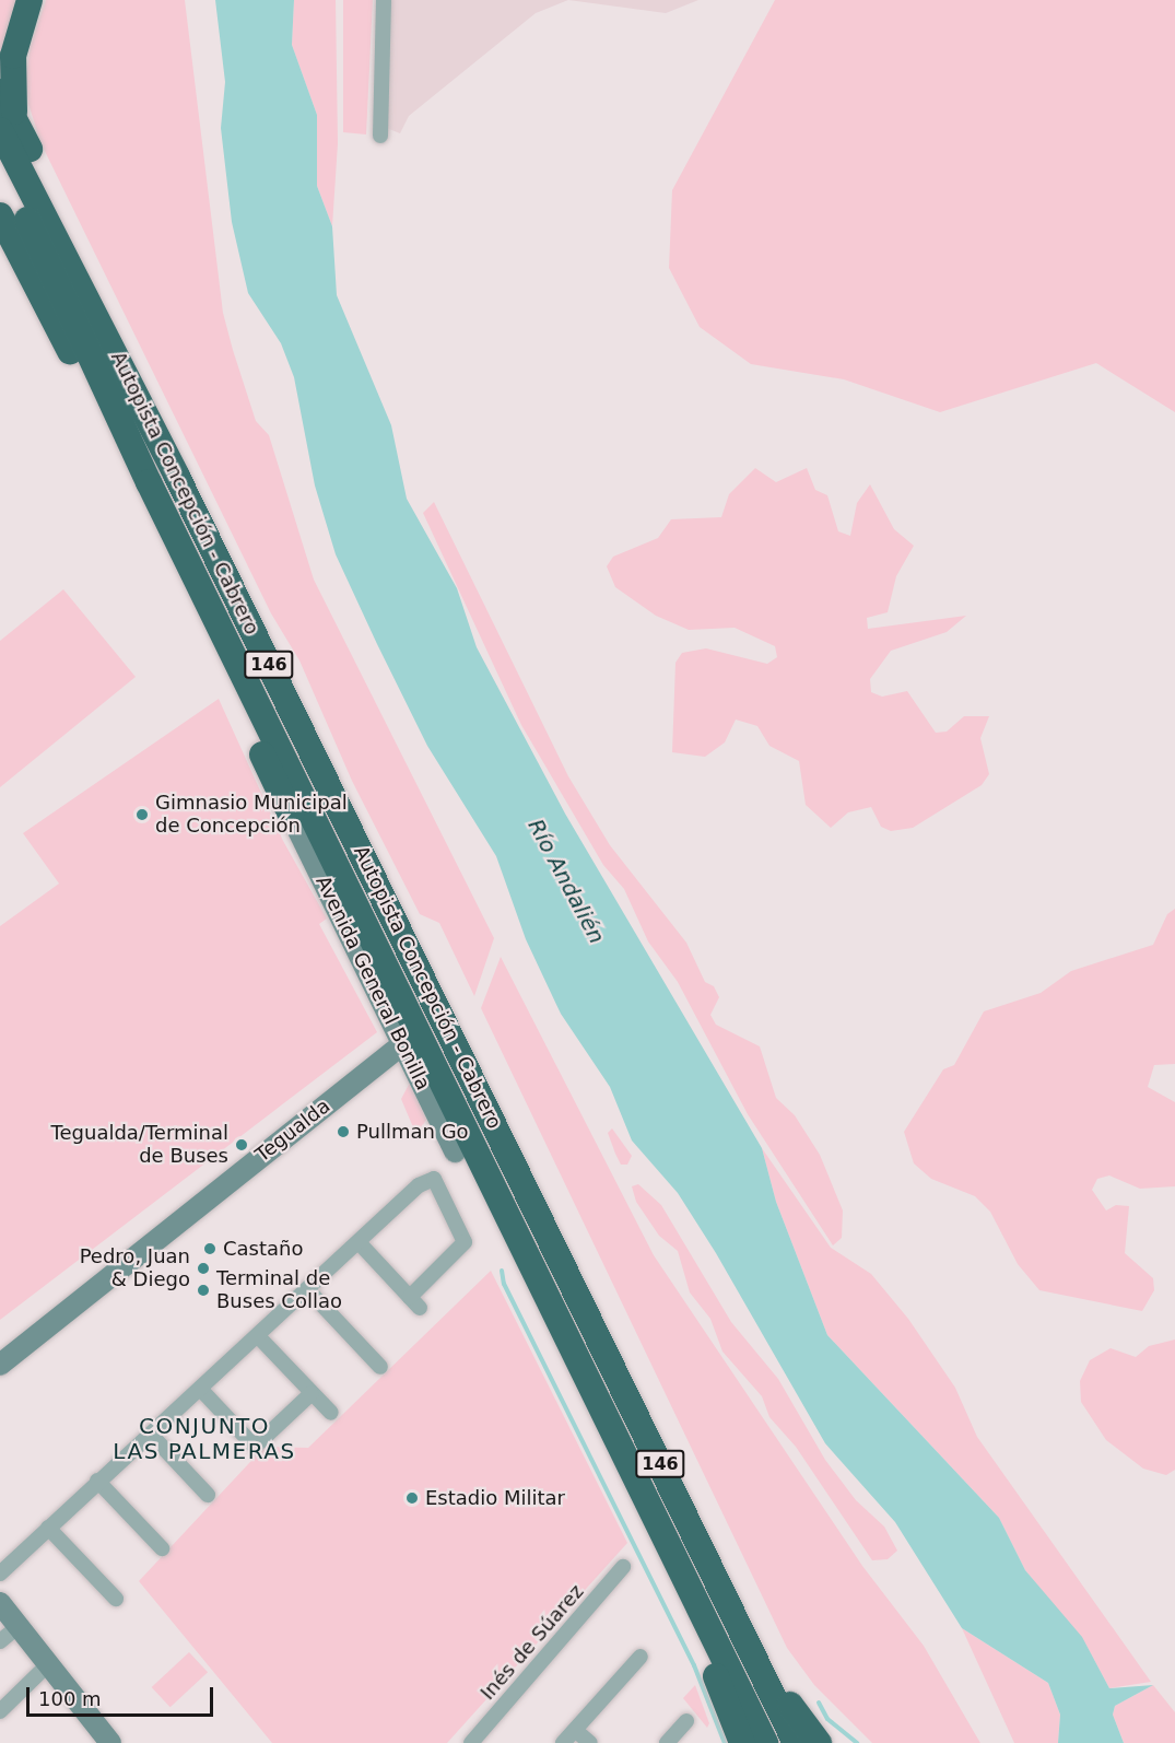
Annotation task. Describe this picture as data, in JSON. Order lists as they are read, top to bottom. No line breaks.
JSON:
{"streets":{"highway":["Autopista Concepción - Cabrero","146"],"street":["Avenida General Bonilla","Tegualda","Inés de Súarez"]},"crossings":[["Avenida General Bonilla","Tegualda"]],"districts":["CONJUNTO LAS PALMERAS"],"water":["Río Andalién"],"places":["Gimnasio Municipal de Concepción","Pullman Go","Tegualda/Terminal de Buses","Castaño","Pedro, Juan & Diego","Terminal de Buses Collao","Estadio Militar"],"scale_bar":"100 m"}
